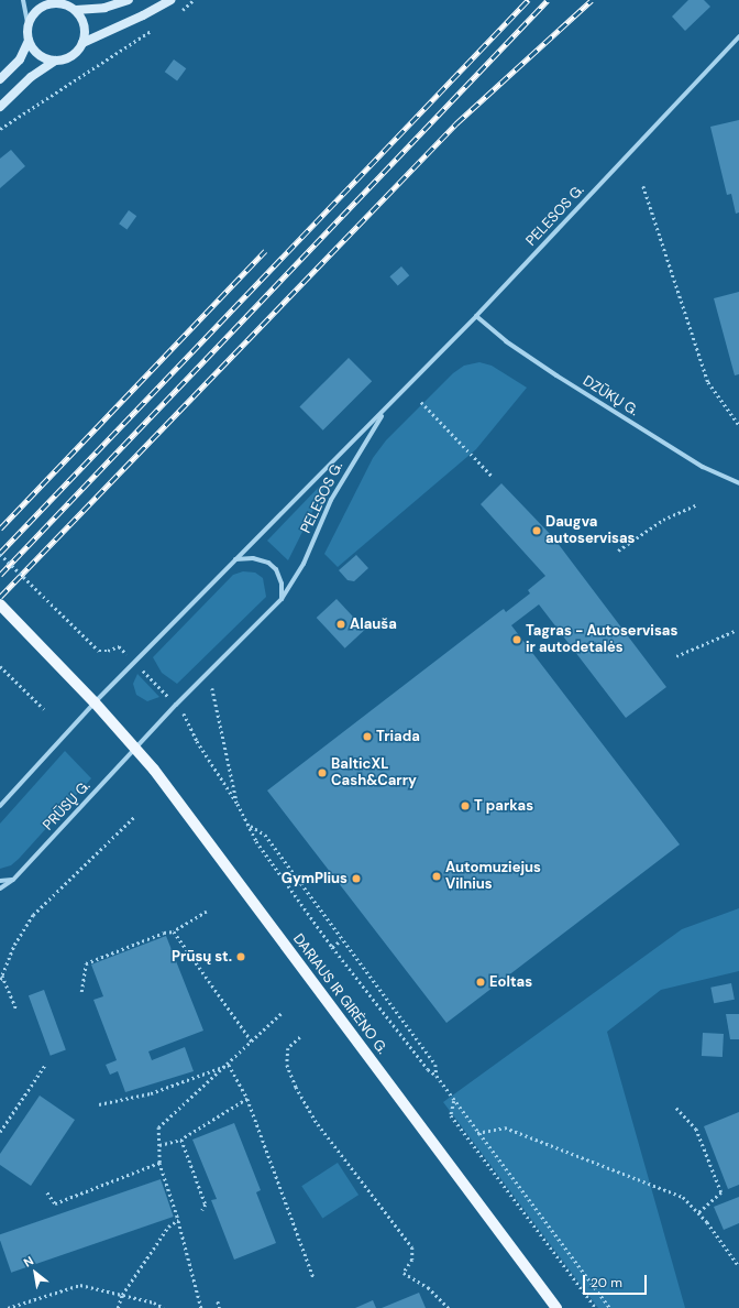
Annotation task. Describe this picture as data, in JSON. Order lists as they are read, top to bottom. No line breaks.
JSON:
{"streets":{"main road":["DARIAUS IR GIRĖNO G."],"street":["PELESOS G.","DZŪKŲ G.","PRŪSŲ G."]},"crossings":[["PELESOS G.","DZŪKŲ G."],["PELESOS G.","PRŪSŲ G."],["PELESOS G.","DARIAUS IR GIRĖNO G."],["PRŪSŲ G.","DARIAUS IR GIRĖNO G."]],"places":["Daugva autoservisas","Alauša","Tagras - Autoservisas ir autodetalės","Triada","BalticXL Cash&Carry","T parkas","Automuziejus Vilnius","GymPlius","Prūsų st.","Eoltas"],"scale_bar":"20 m","north":"top left"}
